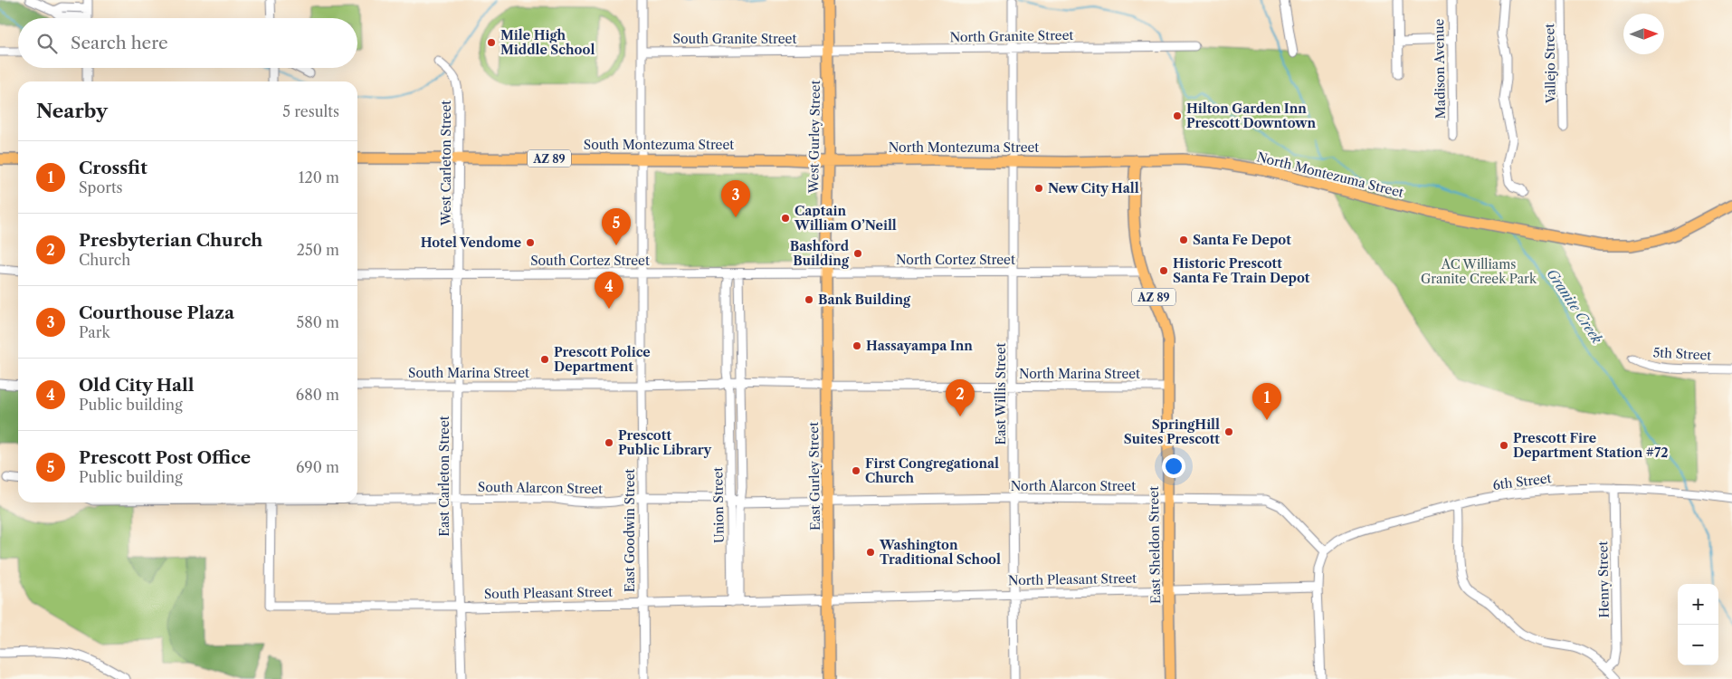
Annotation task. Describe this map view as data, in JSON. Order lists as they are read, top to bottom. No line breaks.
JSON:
{"streets":{"main road":["West Gurley Street","South Montezuma Street","North Montezuma Street","AZ 89","East Gurley Street","East Sheldon Street"],"street":["North Granite Street","South Granite Street","Vallejo Street","Madison Avenue","West Carleton Street","North Cortez Street","South Cortez Street","5th Street","South Marina Street","North Marina Street","East Willis Street","East Carleton Street","6th Street","North Alarcon Street","South Alarcon Street","Union Street","East Goodwin Street","North Pleasant Street","Henry Street","South Pleasant Street"]},"crossings":[["North Granite Street","South Granite Street"],["North Granite Street","West Gurley Street"],["North Granite Street","East Willis Street"],["South Granite Street","West Gurley Street"],["South Granite Street","East Goodwin Street"],["West Gurley Street","South Montezuma Street"],["West Gurley Street","North Montezuma Street"],["West Gurley Street","North Cortez Street"],["West Gurley Street","South Cortez Street"],["West Gurley Street","East Gurley Street"],["South Montezuma Street","North Montezuma Street"],["South Montezuma Street","West Carleton Street"],["South Montezuma Street","East Goodwin Street"],["North Montezuma Street","East Willis Street"],["North Montezuma Street","East Sheldon Street"],["West Carleton Street","South Cortez Street"],["West Carleton Street","East Carleton Street"],["North Cortez Street","South Cortez Street"],["North Cortez Street","East Willis Street"],["North Cortez Street","East Gurley Street"],["North Cortez Street","East Sheldon Street"],["South Cortez Street","East Carleton Street"],["South Cortez Street","East Gurley Street"],["South Cortez Street","Union Street"],["South Cortez Street","East Goodwin Street"],["South Marina Street","North Marina Street"],["South Marina Street","East Carleton Street"],["South Marina Street","East Gurley Street"],["South Marina Street","Union Street"],["South Marina Street","East Goodwin Street"],["North Marina Street","East Willis Street"],["North Marina Street","East Gurley Street"],["North Marina Street","East Sheldon Street"],["East Willis Street","North Alarcon Street"],["East Willis Street","North Pleasant Street"],["East Carleton Street","South Alarcon Street"],["East Carleton Street","South Pleasant Street"],["East Gurley Street","North Alarcon Street"],["East Gurley Street","South Alarcon Street"],["East Gurley Street","North Pleasant Street"],["East Gurley Street","South Pleasant Street"],["6th Street","North Alarcon Street"],["6th Street","Henry Street"],["North Alarcon Street","South Alarcon Street"],["North Alarcon Street","East Sheldon Street"],["South Alarcon Street","Union Street"],["South Alarcon Street","East Goodwin Street"],["Union Street","South Pleasant Street"],["East Goodwin Street","South Pleasant Street"],["East Sheldon Street","North Pleasant Street"],["North Pleasant Street","South Pleasant Street"]],"water":["Granite Creek"],"parks":["AC Williams Granite Creek Park"],"places":["Mile High Middle School","Hilton Garden Inn Prescott Downtown","New City Hall","Captain William O’Neill","Santa Fe Depot","Hotel Vendome","Bashford Building","Historic Prescott Santa Fe Train Depot","Bank Building","Hassayampa Inn","Prescott Police Department","SpringHill Suites Prescott","Prescott Public Library","Prescott Fire Department Station #72","First Congregational Church","Washington Traditional School"],"north":"right","page":{"search":"Search here","heading":["Nearby","5 results"],"list":[{"mark":"1","name":"Crossfit","note":"Sports","value":"120 m"},{"mark":"2","name":"Presbyterian Church","note":"Church","value":"250 m"},{"mark":"3","name":"Courthouse Plaza","note":"Park","value":"580 m"},{"mark":"4","name":"Old City Hall","note":"Public building","value":"680 m"},{"mark":"5","name":"Prescott Post Office","note":"Public building","value":"690 m"}],"pins":["3","5","4","2","1"],"map_buttons":["+","−"]}}
